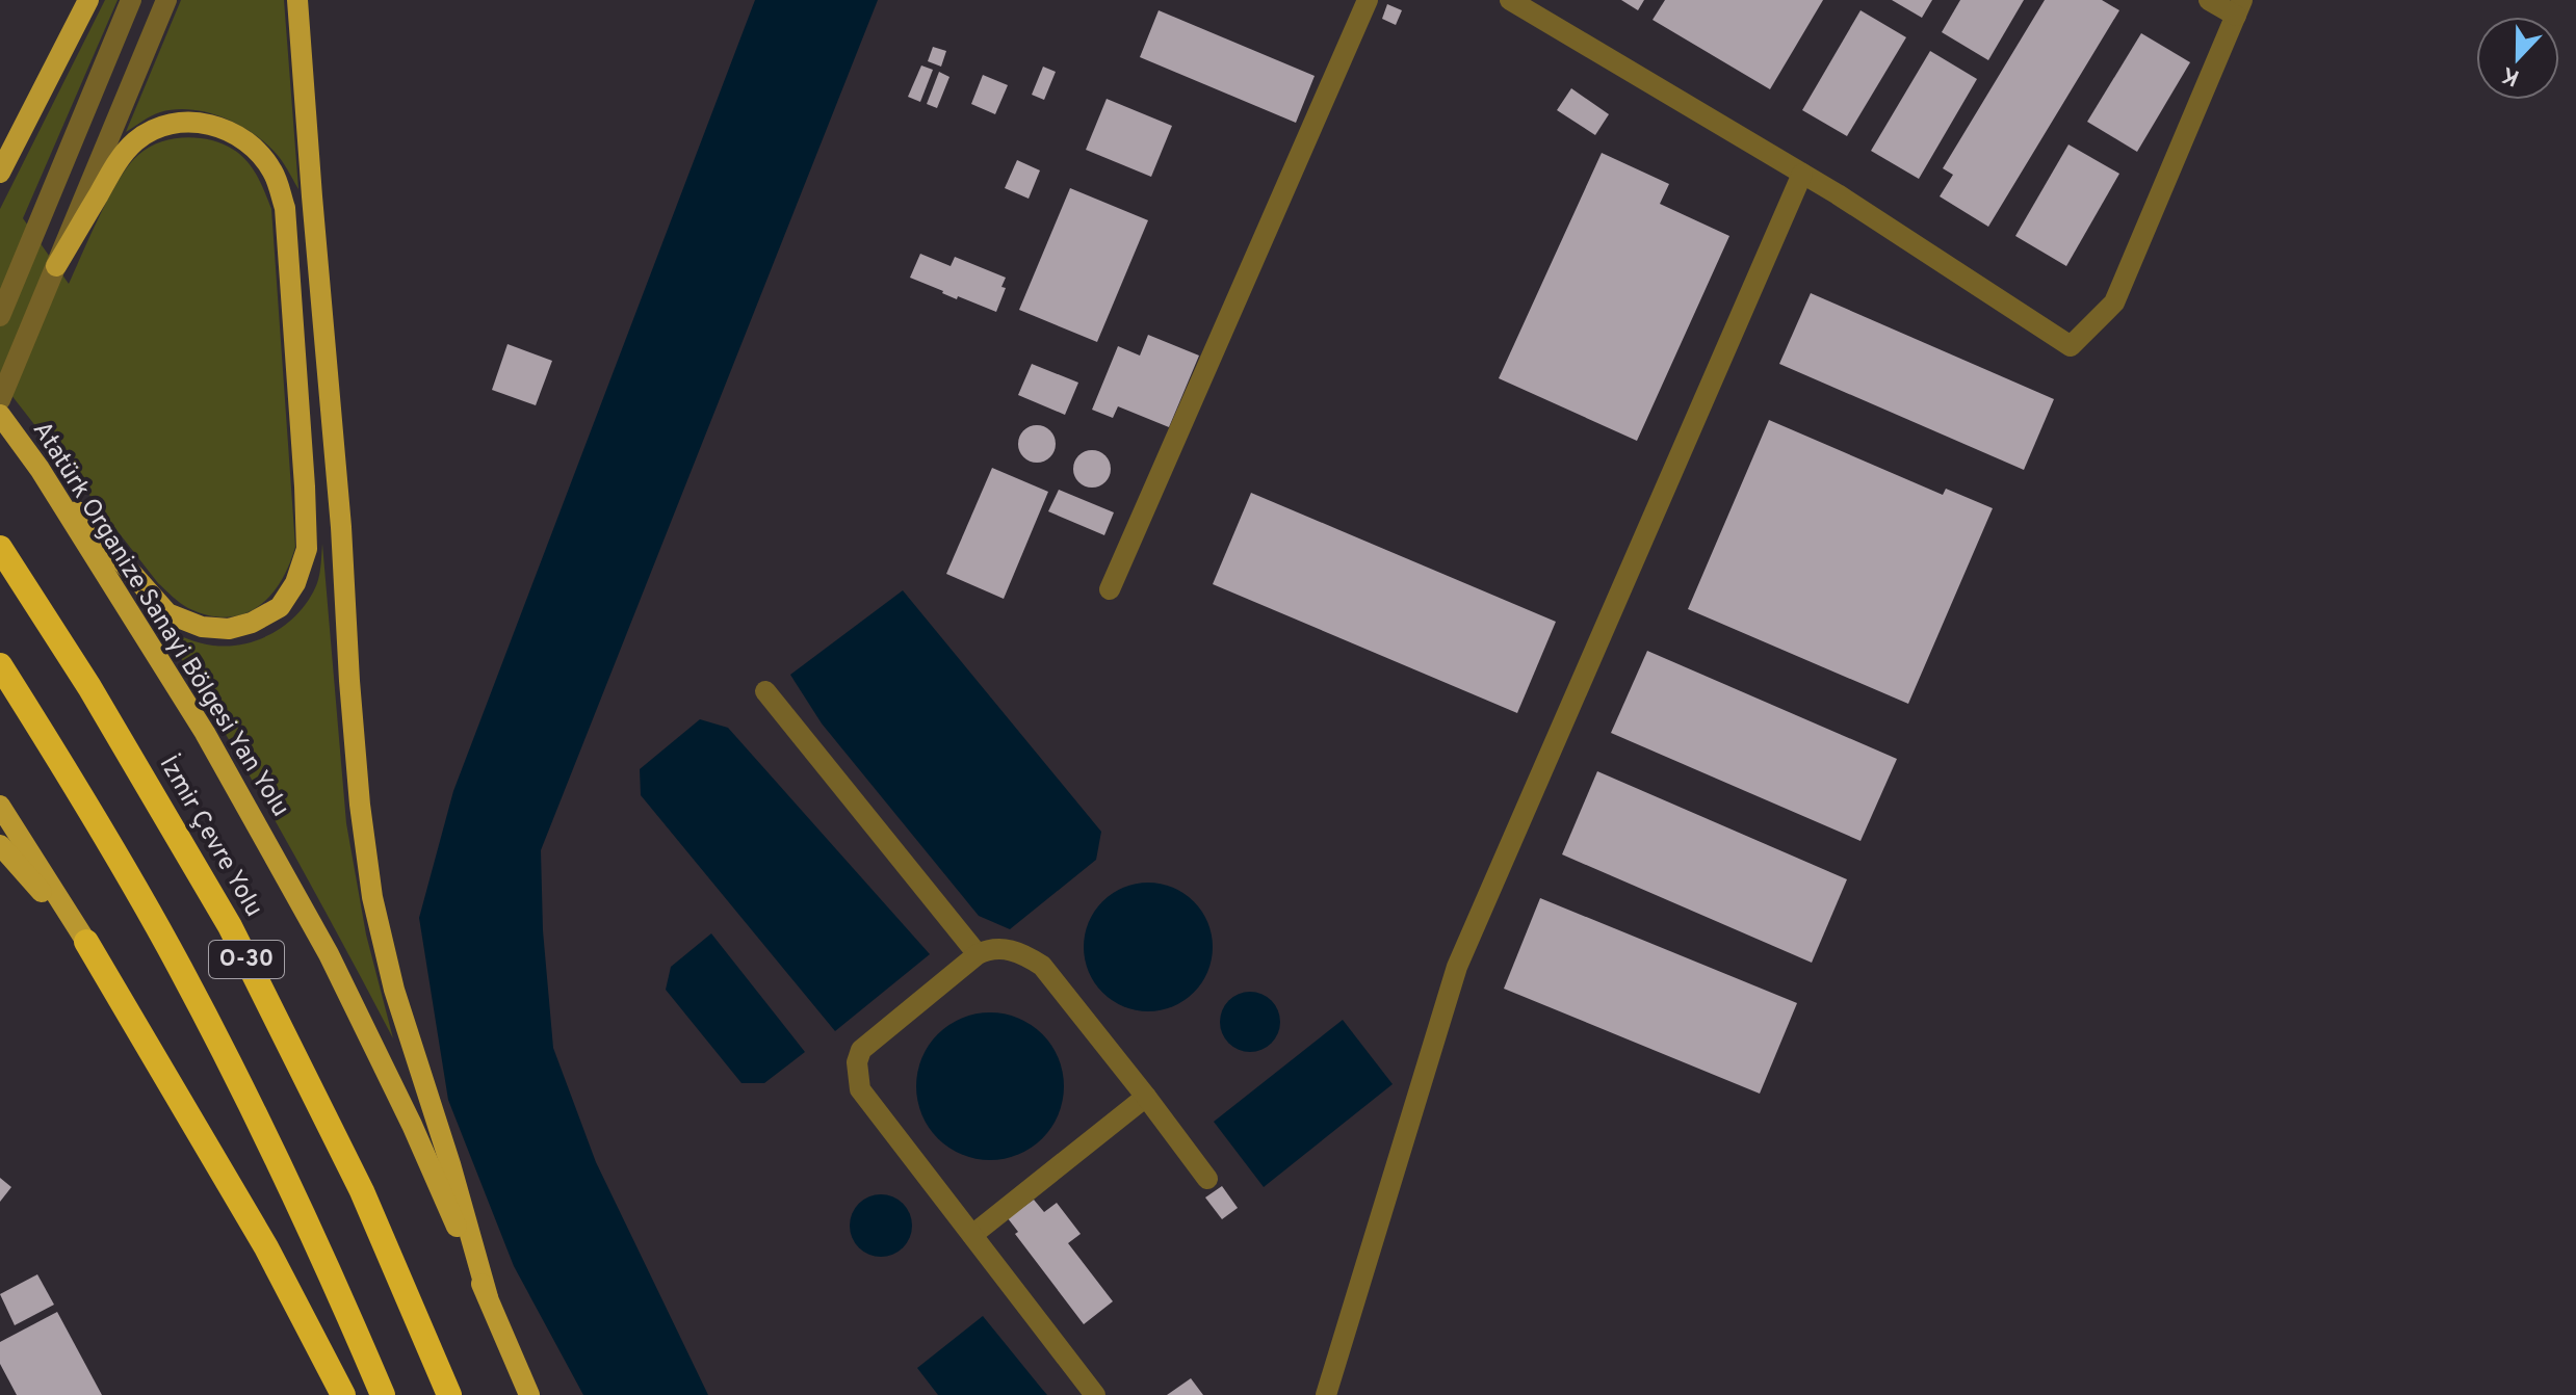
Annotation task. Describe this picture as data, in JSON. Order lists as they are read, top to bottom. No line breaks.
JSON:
{"streets":{"highway":["İzmir Çevre Yolu","O-30"],"main road":["Atatürk Organize Sanayi Bölgesi Yan Yolu"]},"north":"bottom"}
